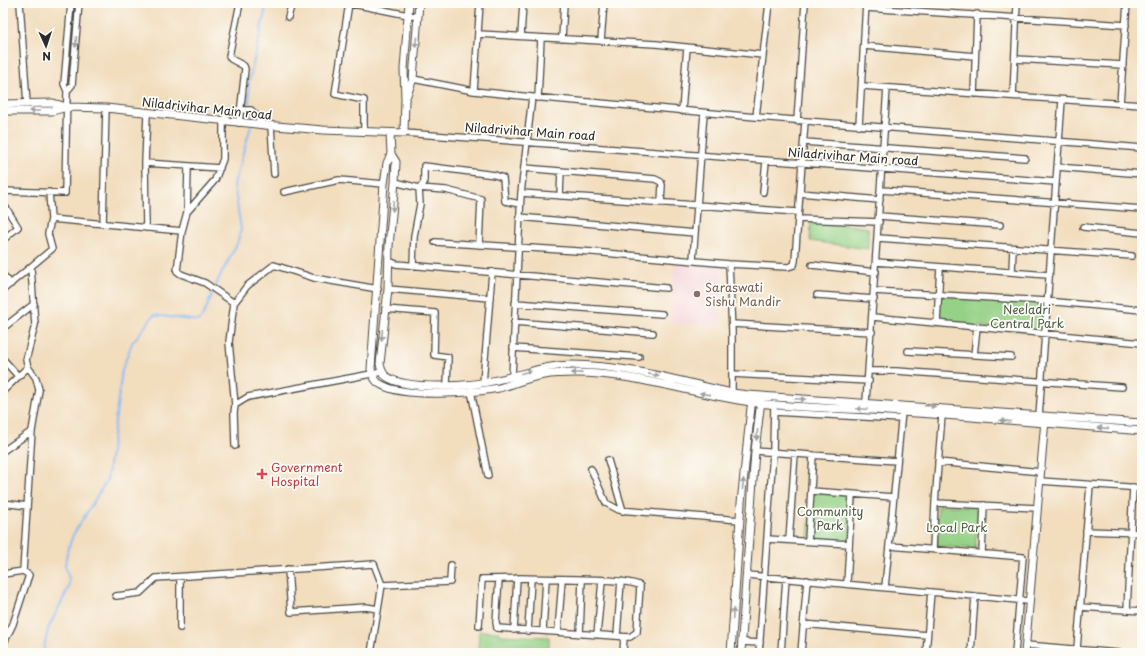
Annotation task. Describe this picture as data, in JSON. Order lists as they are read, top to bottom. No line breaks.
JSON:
{"streets":{"street":["Niladrivihar Main road"]},"parks":["Neeladri Central Park","Community Park","Local Park"],"places":{"other":["Saraswati Sishu Mandir"],"health":["Government Hospital"]},"north":"bottom"}
